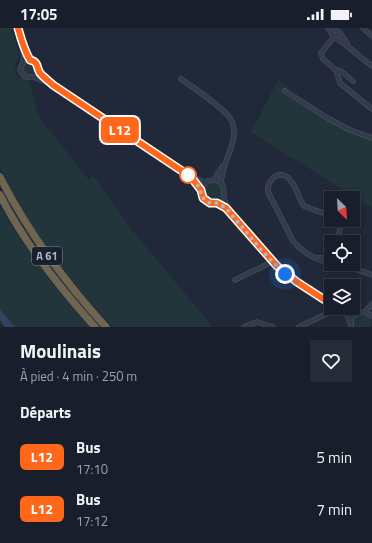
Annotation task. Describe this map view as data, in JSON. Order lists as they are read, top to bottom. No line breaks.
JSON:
{"streets":{"highway":["A 61"]},"lines":["bus line L12"],"north":"bottom right","page":{"status":"17:05","on_map":"L12","heading":[["Moulinais","À pied · 4 min · 250 m"],"Départs"],"list":[{"mark":"L12","name":"Bus","note":"17:10","value":"5 min"},{"mark":"L12","name":"Bus","note":"17:12","value":"7 min"}]}}
